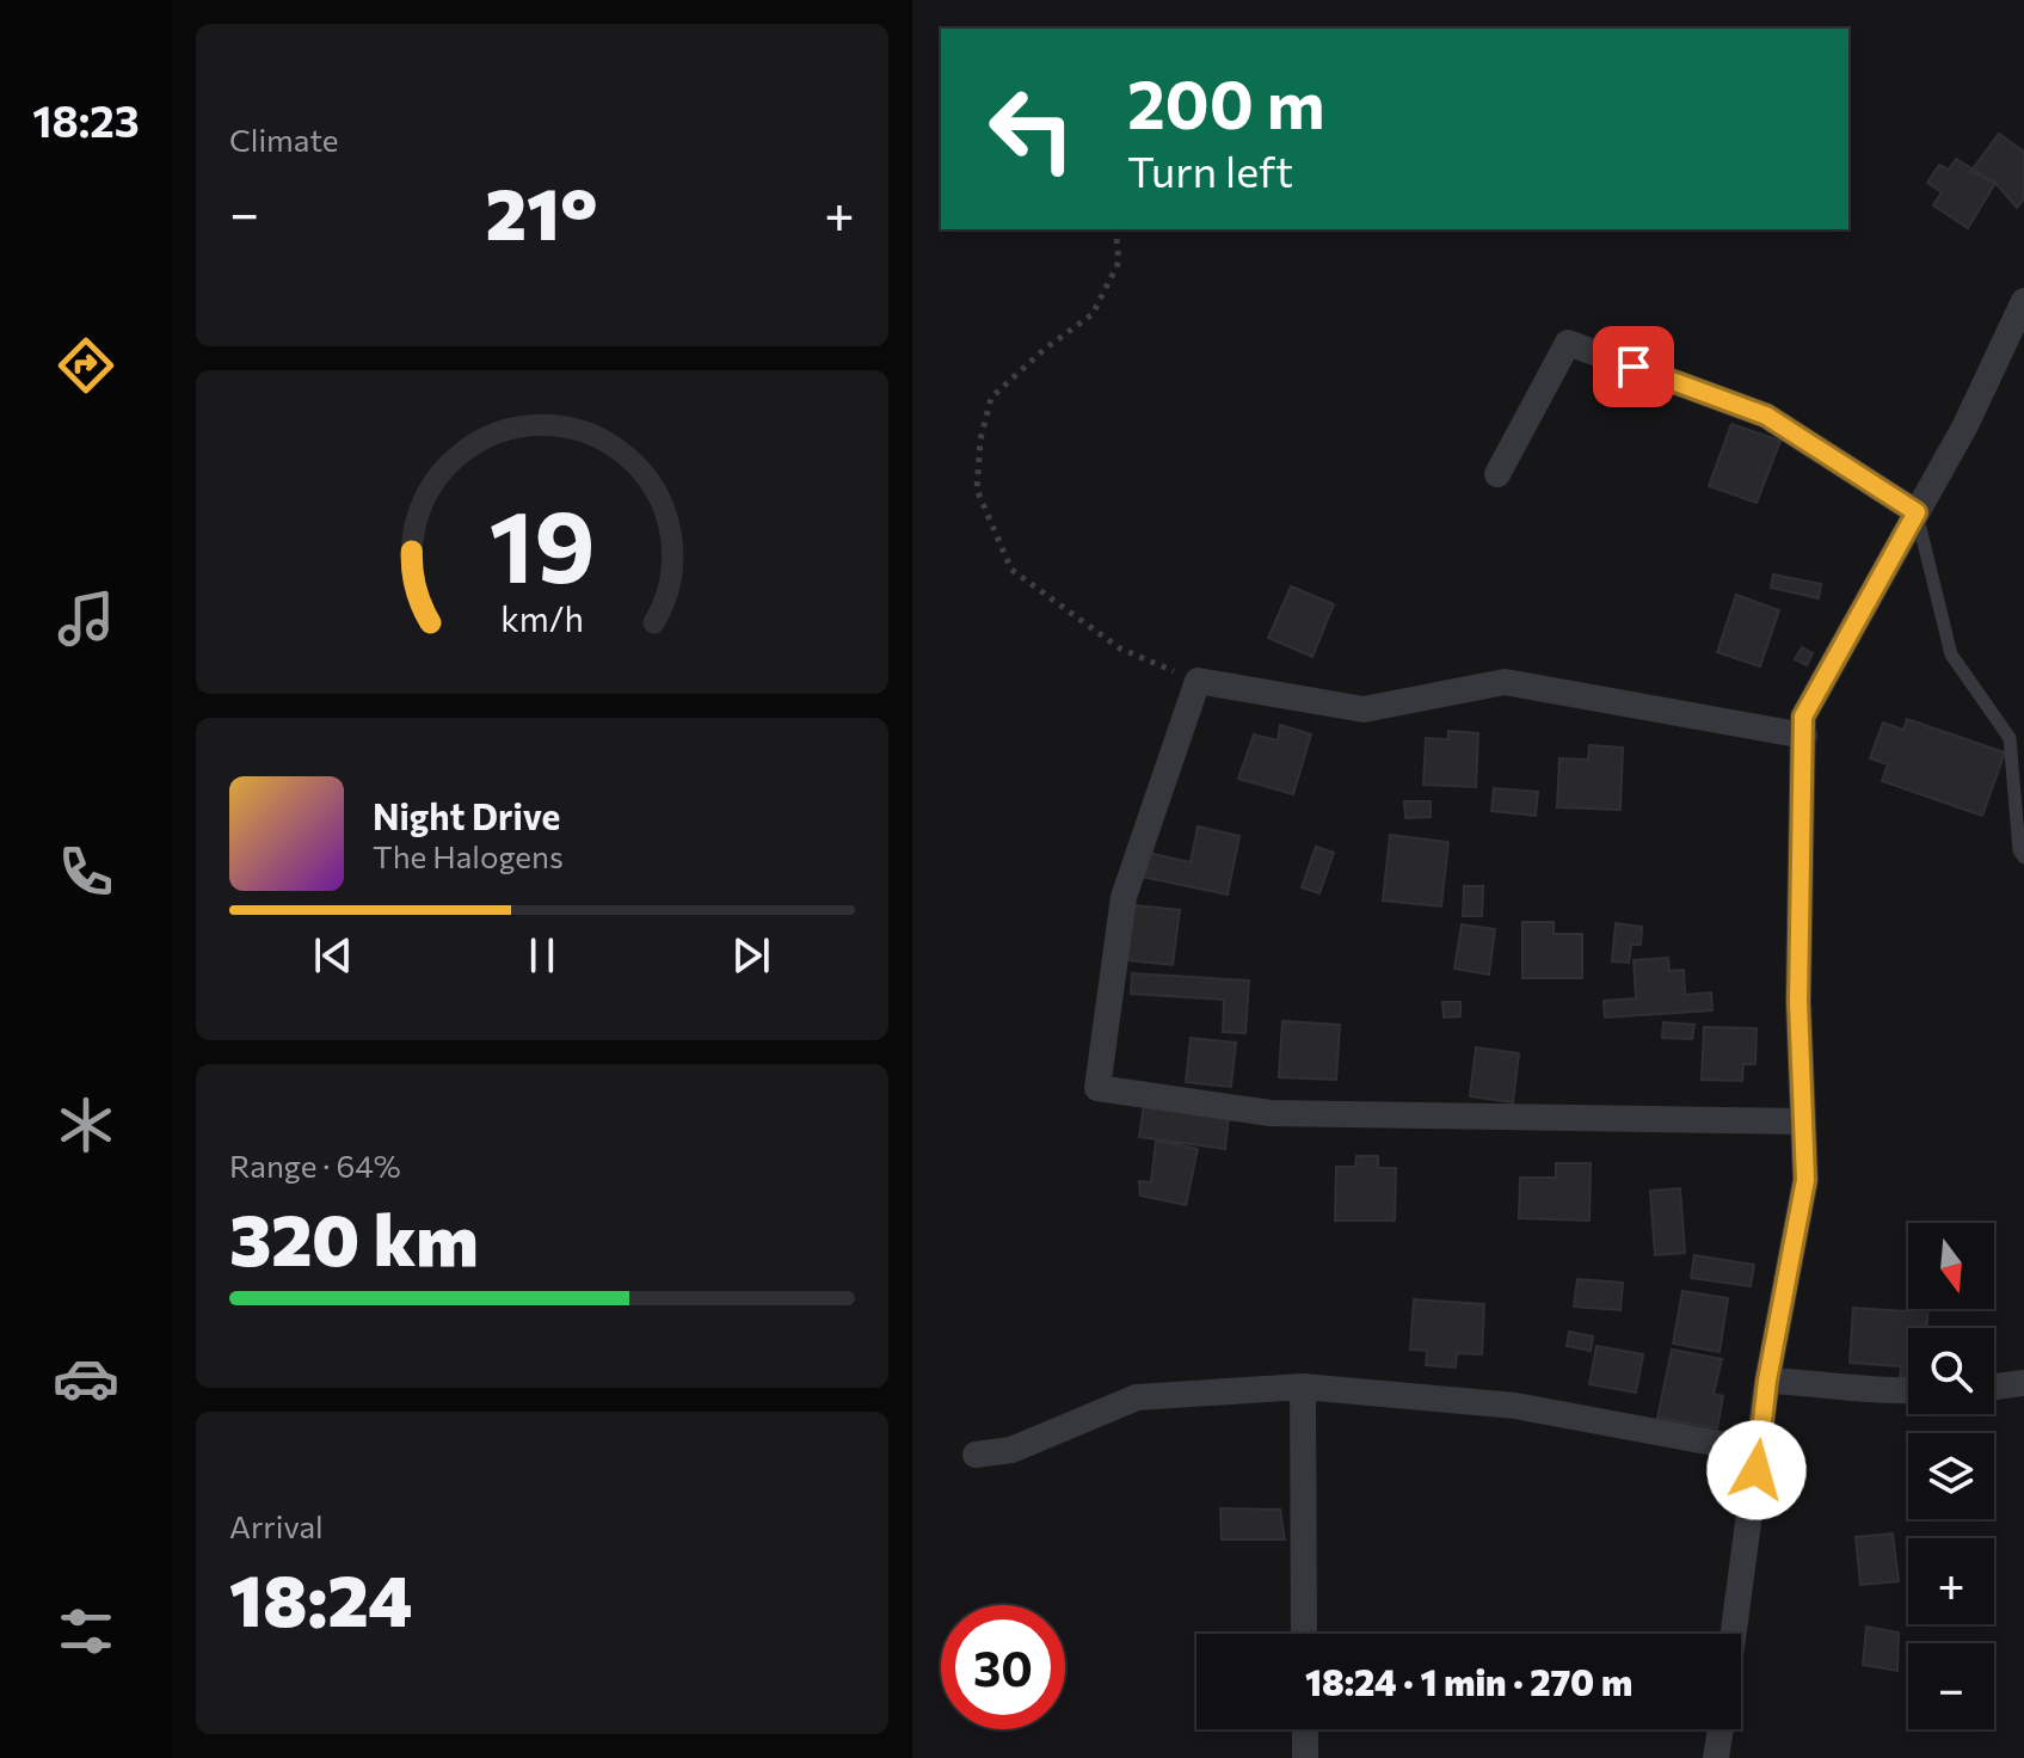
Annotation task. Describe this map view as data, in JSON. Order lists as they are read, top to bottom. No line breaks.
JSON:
{"north":"bottom","page":{"tabs":"18:23","tile":["Climate",["Range · 64%","320 km"],["Arrival","18:24"]],"turn":["200 m","Turn left"],"heat":["−","21°","+"],"song":["Night Drive","The Halogens"],"map_buttons":["+","−"],"limit":"30","trip":"18:24 · 1 min · 270 m","gauge":["19","km/h"]}}
